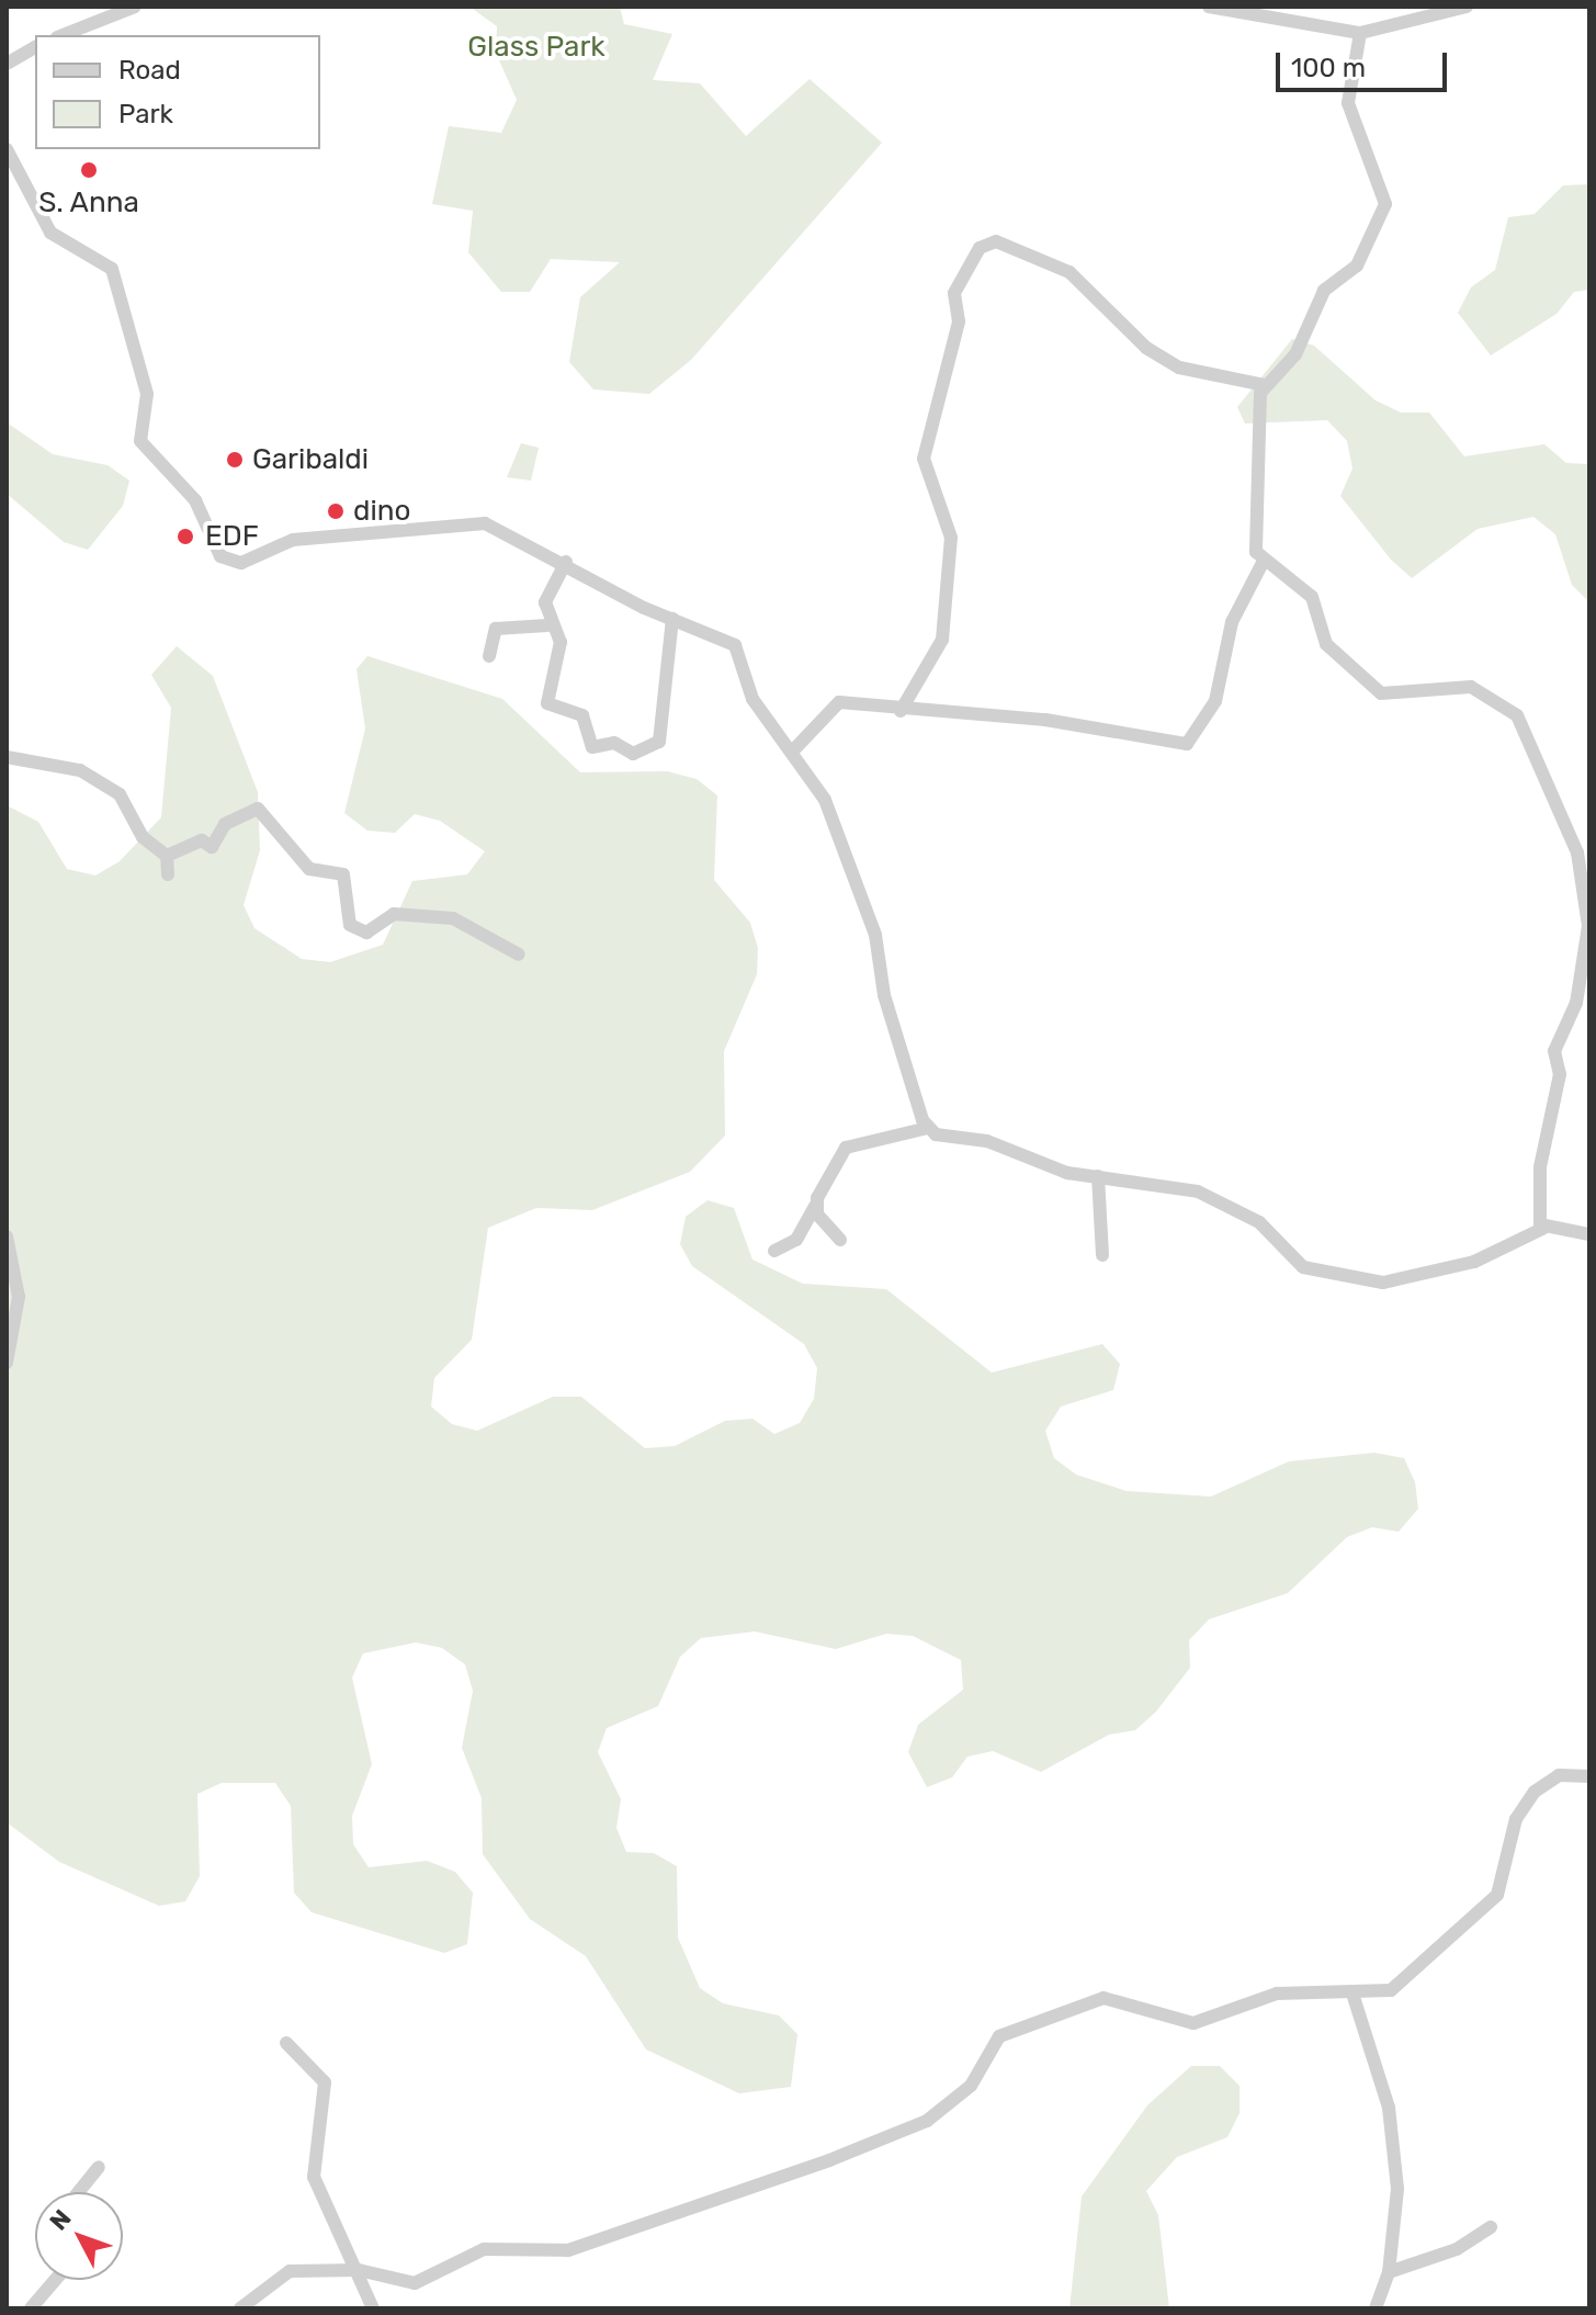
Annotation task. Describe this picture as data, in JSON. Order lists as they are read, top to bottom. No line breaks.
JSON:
{"parks":["Glass Park"],"places":["S. Anna","Garibaldi","dino","EDF"],"legend":["Road","Park"],"scale_bar":"100 m","north":"top left"}
